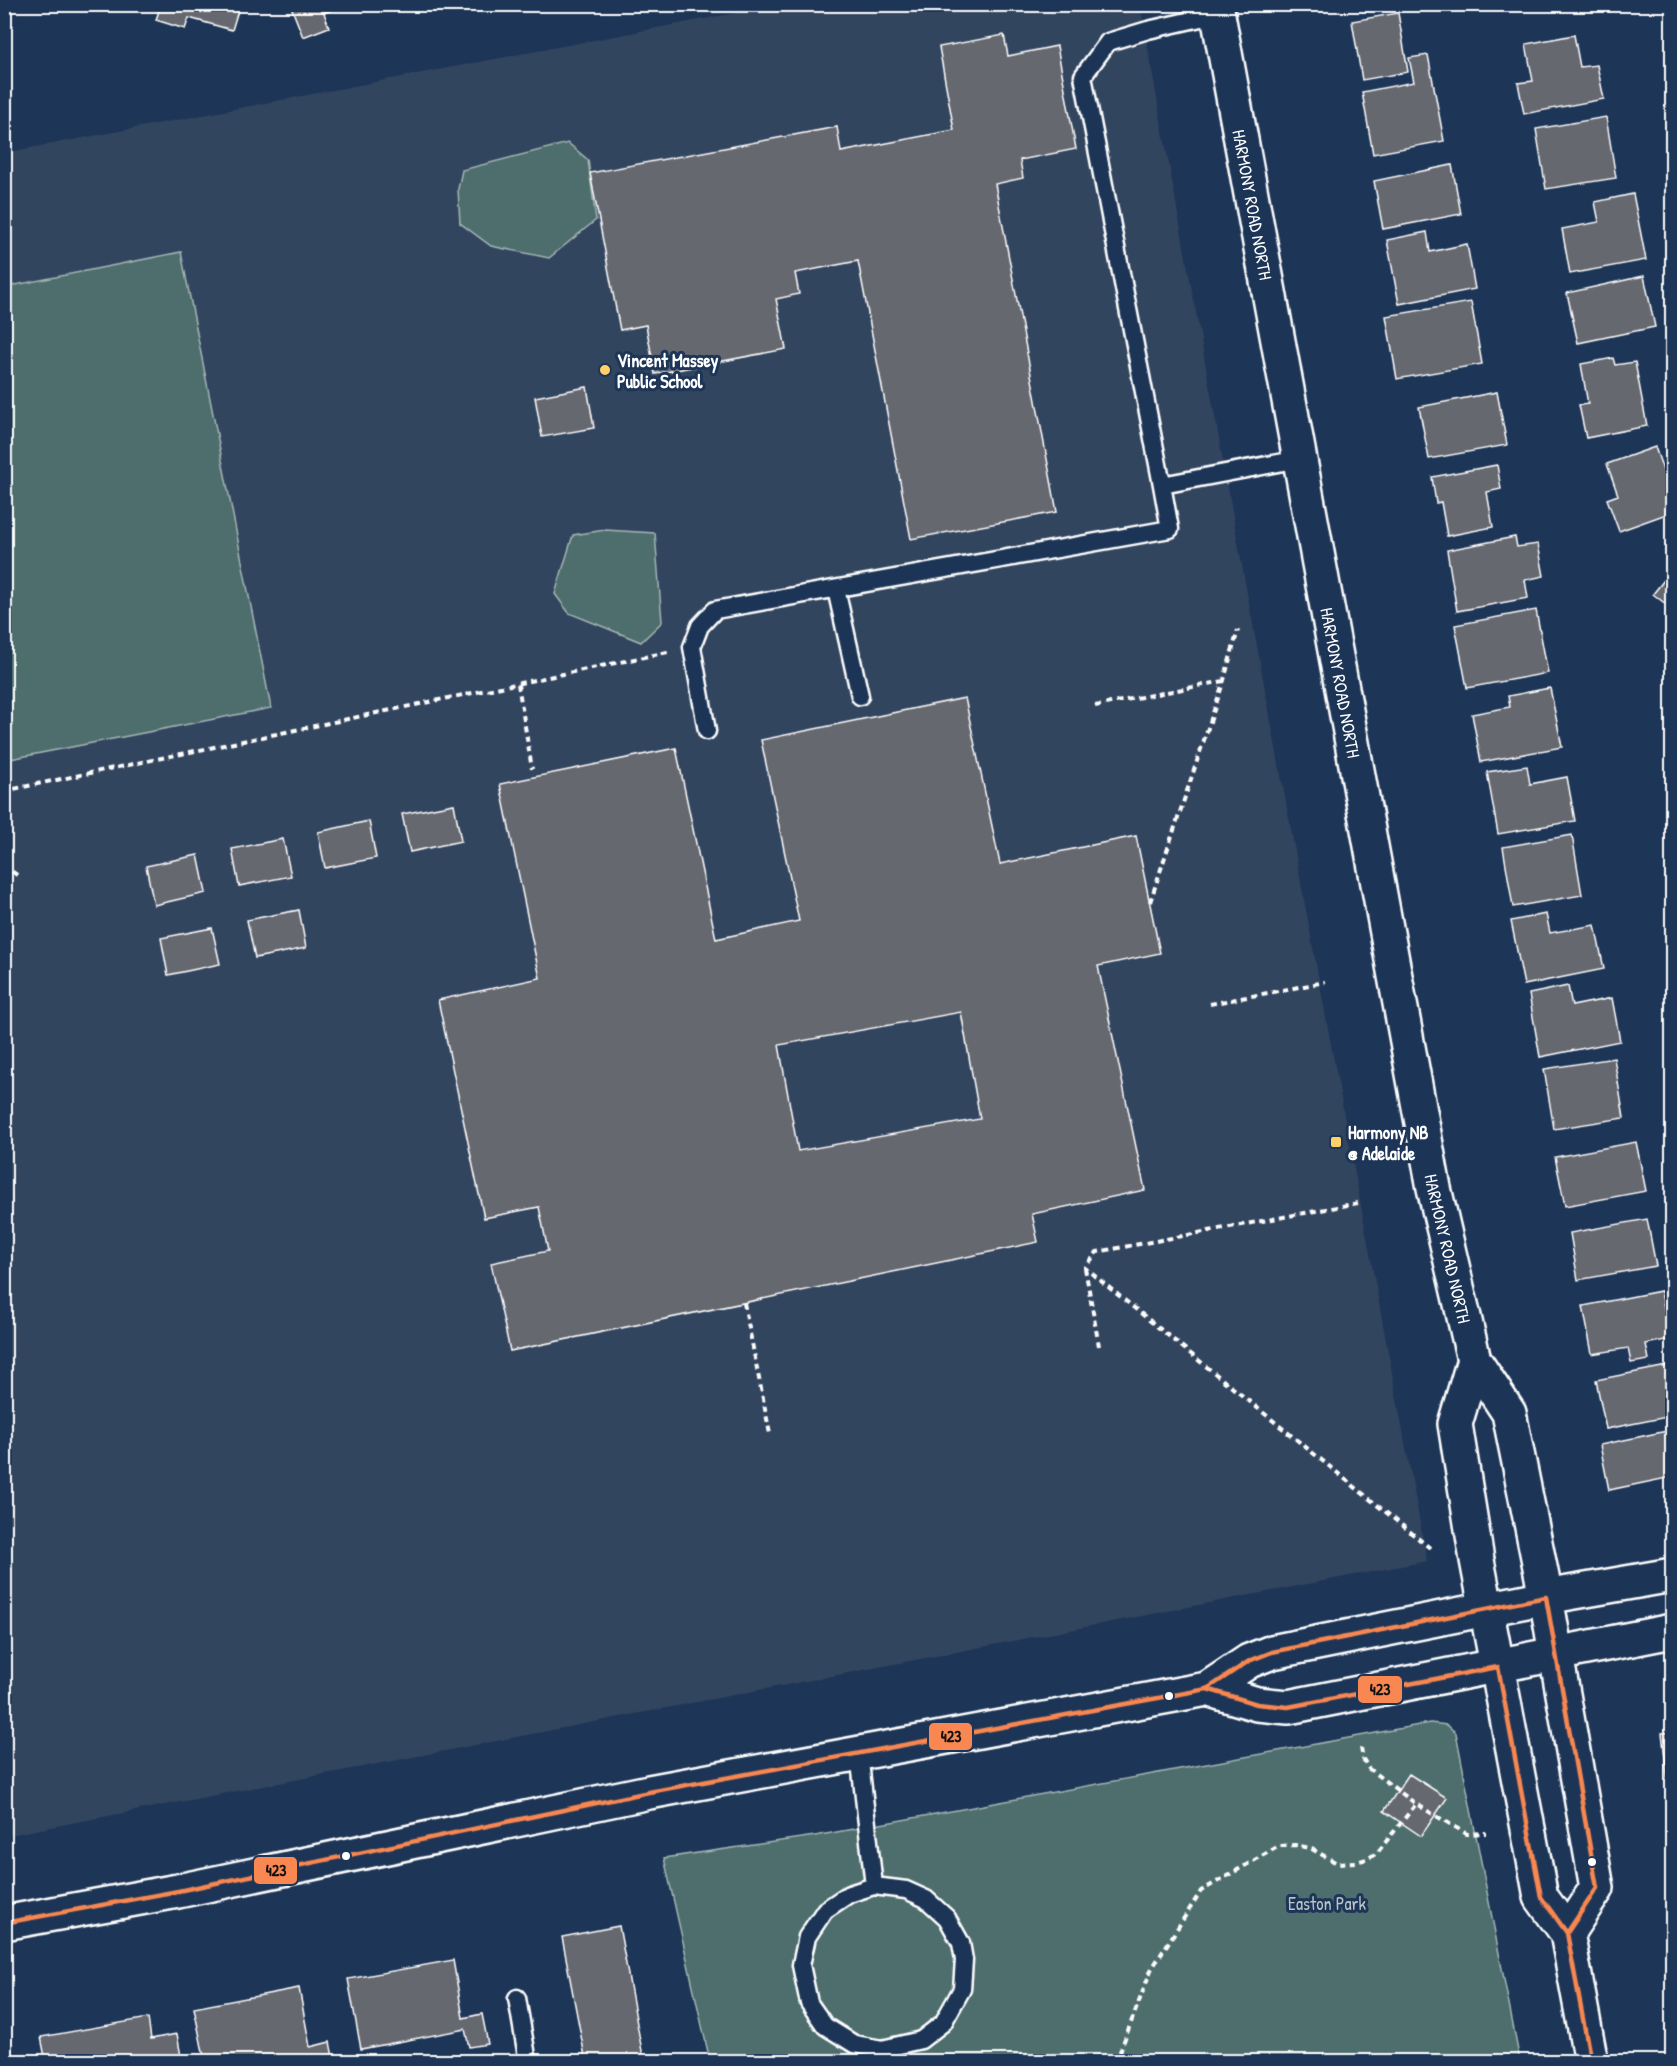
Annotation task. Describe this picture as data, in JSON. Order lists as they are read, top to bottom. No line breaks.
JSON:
{"streets":{"main road":["HARMONY ROAD NORTH"]},"parks":["Easton Park"],"places":{"other":["Vincent Massey Public School"],"transit":["Harmony NB @ Adelaide"]},"lines":["transit line 423"]}
